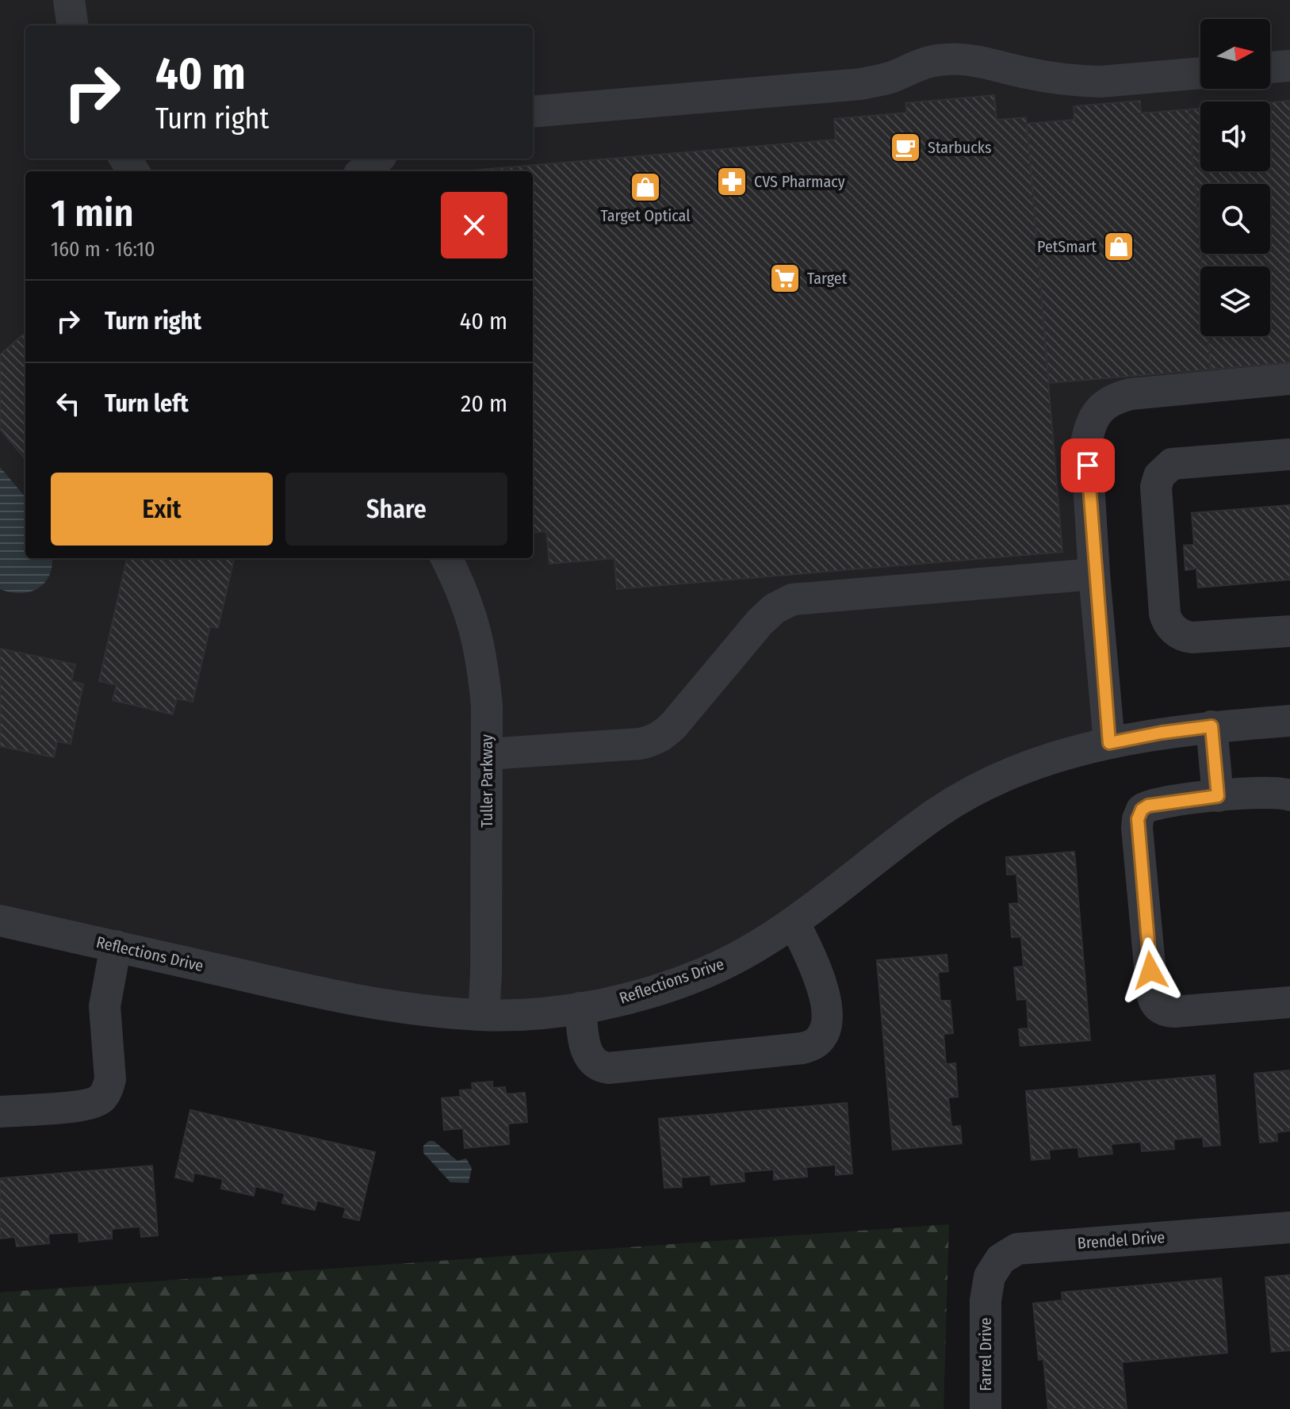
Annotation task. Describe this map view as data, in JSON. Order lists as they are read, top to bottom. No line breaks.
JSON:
{"streets":{"street":["Tuller Parkway","Reflections Drive","Brendel Drive","Farrel Drive"]},"crossings":[["Tuller Parkway","Reflections Drive"],["Brendel Drive","Farrel Drive"]],"places":{"cafe":["Starbucks"],"pharmacy":["CVS Pharmacy"],"shop":["Target Optical","PetSmart"],"supermarket":["Target"]},"north":"right","page":{"turn":["40 m","Turn right"],"heading":["1 min","160 m · 16:10"],"list":[{"name":"Turn right","value":"40 m"},{"name":"Turn left","value":"20 m"}],"buttons":["Exit","Share"]}}
